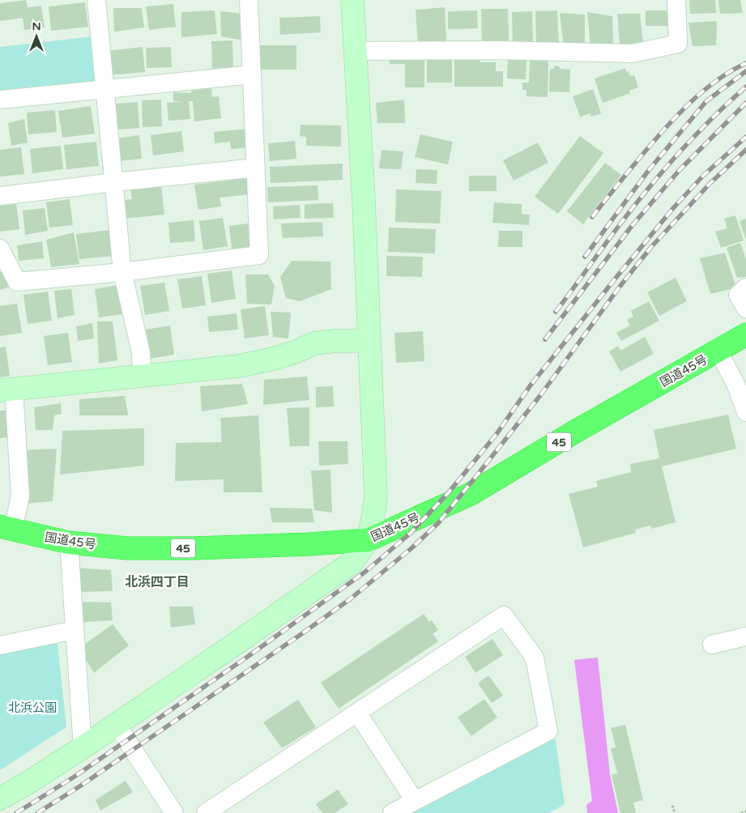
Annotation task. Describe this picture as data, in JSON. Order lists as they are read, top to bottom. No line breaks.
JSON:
{"streets":{"highway":["国道45号","45"]},"districts":["北浜四丁目"],"parks":["北浜公園"],"north":"top"}
